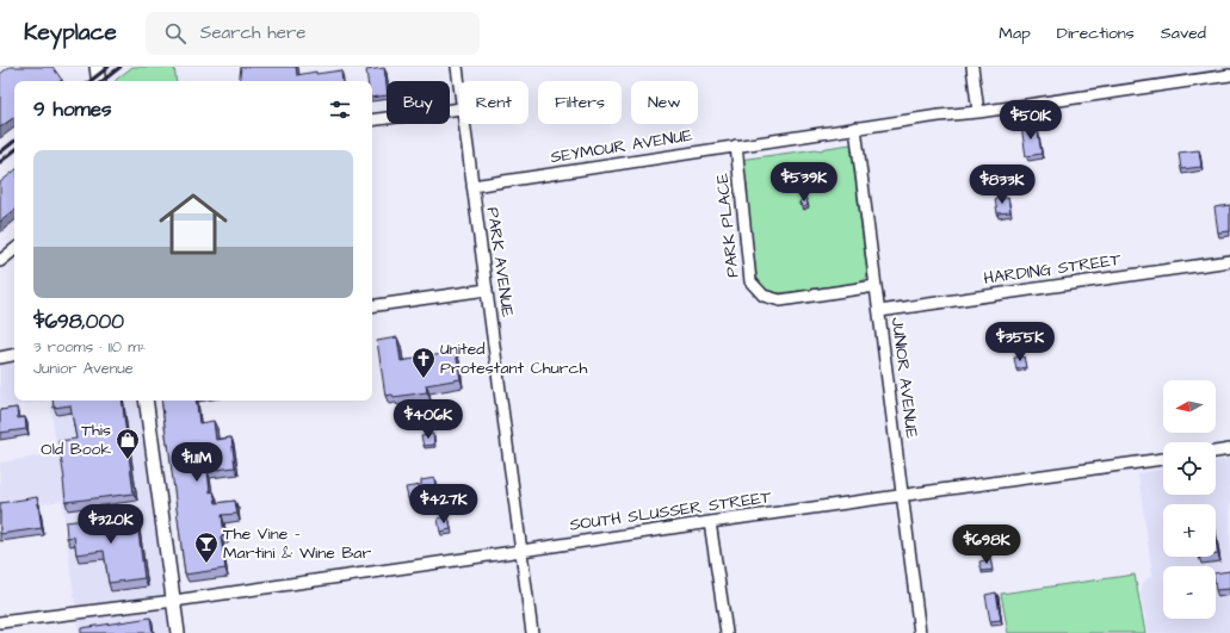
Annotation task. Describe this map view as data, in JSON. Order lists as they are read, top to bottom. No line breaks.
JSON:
{"streets":{"street":["SEYMOUR AVENUE","PARK PLACE","PARK AVENUE","HARDING STREET","JUNIOR AVENUE","SOUTH SLUSSER STREET"]},"crossings":[["SEYMOUR AVENUE","PARK PLACE"],["SEYMOUR AVENUE","PARK AVENUE"],["SEYMOUR AVENUE","JUNIOR AVENUE"],["PARK PLACE","JUNIOR AVENUE"],["PARK AVENUE","SOUTH SLUSSER STREET"],["HARDING STREET","JUNIOR AVENUE"],["JUNIOR AVENUE","SOUTH SLUSSER STREET"]],"places":{"church":["United Protestant Church"],"shop":["This Old Book"],"bar":["The Vine - Martini & Wine Bar"]},"north":"left","page":{"header":"Keyplace","search":"Search here","nav":["Map","Directions","Saved"],"chip":["Buy","Rent","Filters","New"],"heading":"9 homes","price":["$501K","$539K","$833K","$355K","$406K","$1.11M","$427K","$320K","$698K"],"list":[{"name":"$698,000","note":"3 rooms · 110 m² · Junior Avenue"}],"map_buttons":["+","−"]}}
